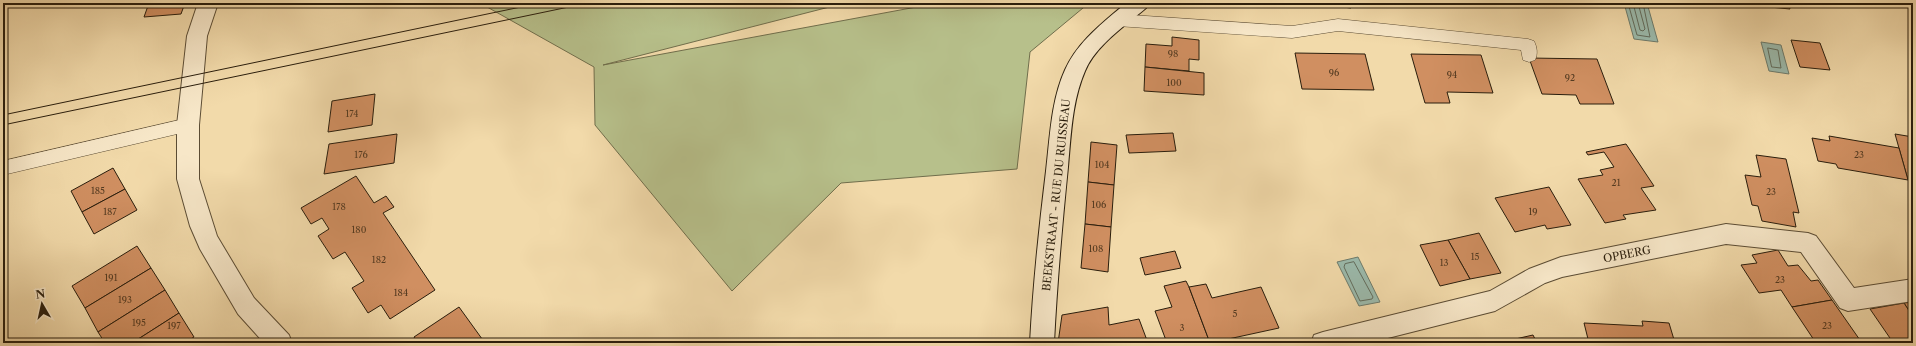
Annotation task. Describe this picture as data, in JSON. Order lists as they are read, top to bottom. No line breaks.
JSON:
{"streets":{"street":["BEEKSTRAAT - RUE DU RUISSEAU","OPBERG"]},"house_numbers":["98","96","94","92","100","174","176","23","104","21","185","23","106","178","187","19","180","108","15","182","13","191","23","184","193","5","195","197","23","3"],"north":"top"}
